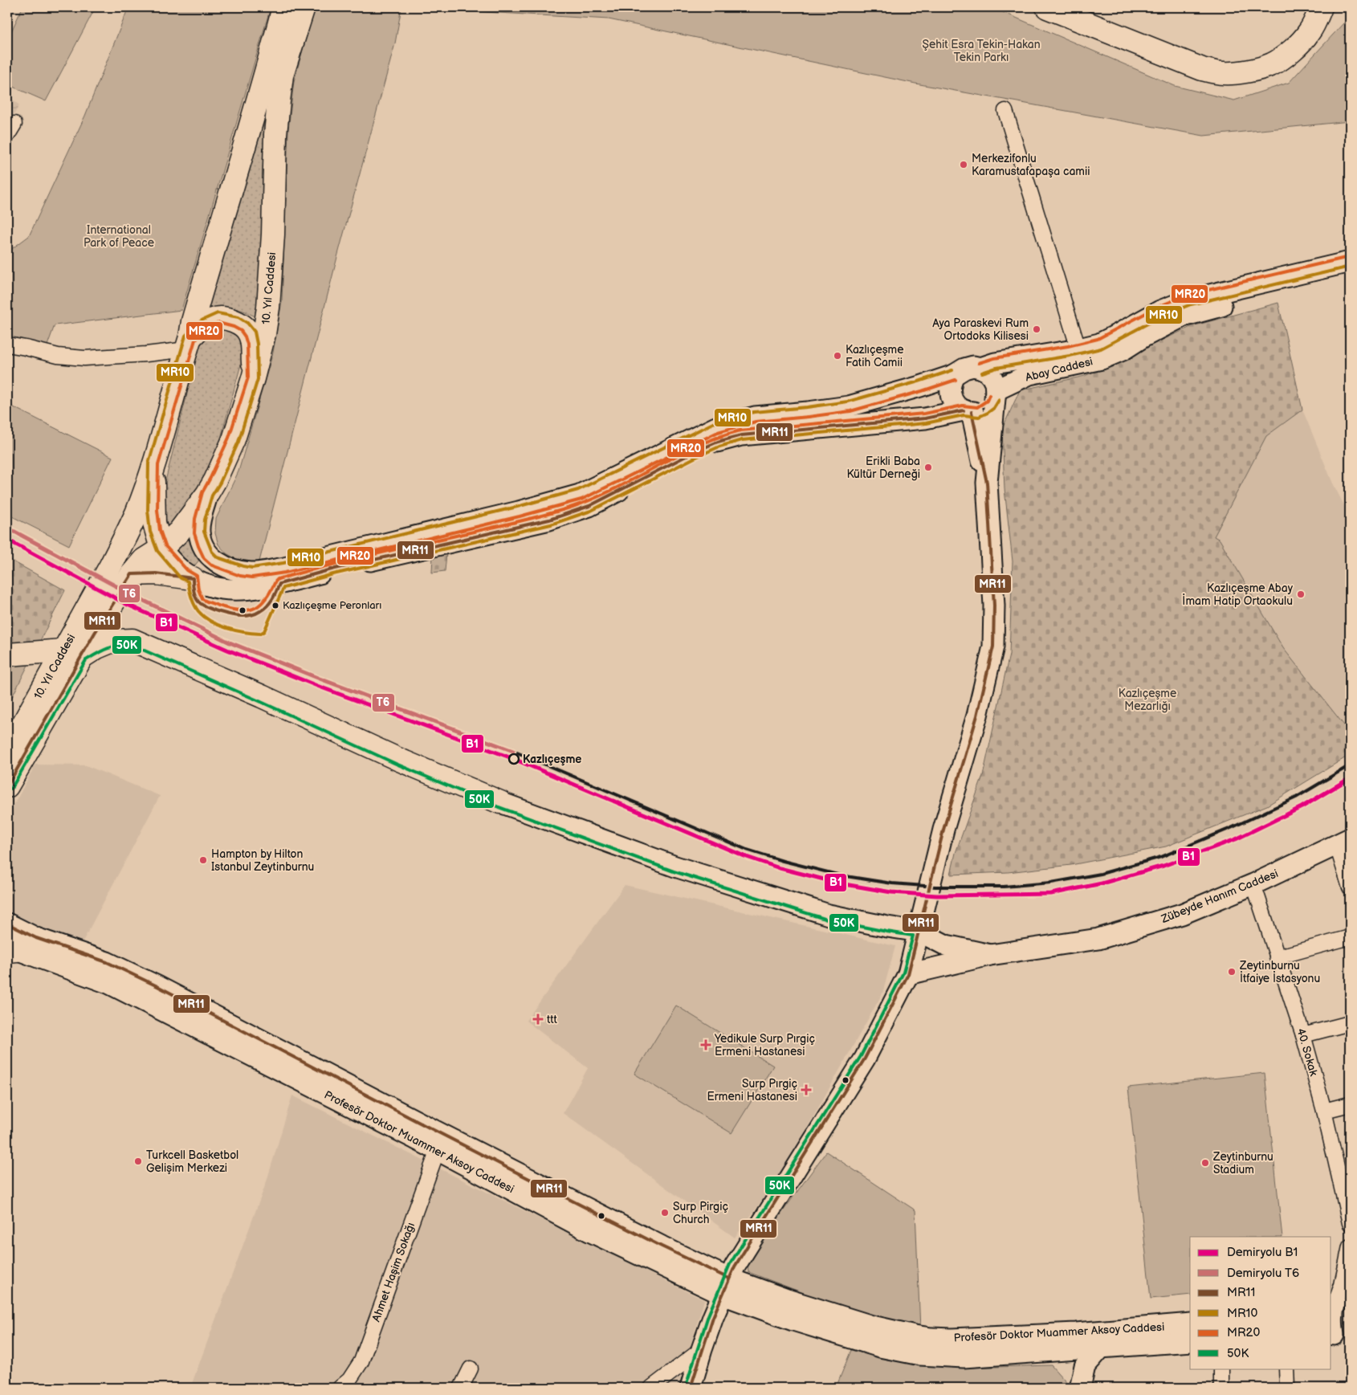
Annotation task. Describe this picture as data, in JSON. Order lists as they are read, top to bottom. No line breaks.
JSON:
{"streets":{"main road":["10. Yıl Caddesi","Abay Caddesi","Zübeyde Hanım Caddesi","Profesör Doktor Muammer Aksoy Caddesi"],"street":["40. Sokak","Ahmet Haşim Sokağı"]},"crossings":[["Zübeyde Hanım Caddesi","40. Sokak"],["Profesör Doktor Muammer Aksoy Caddesi","Ahmet Haşim Sokağı"]],"parks":["Şehit Esra Tekin-Hakan Tekin Parkı","International Park of Peace","Kazlıçeşme Mezarlığı"],"places":{"other":["Merkezifonlu Karamustafapaşa camii","Aya Paraskevi Rum Ortodoks Kilisesi","Kazlıçeşme Fatih Camii","Erikli Baba Kültür Derneği","Kazlıçeşme Abay İmam Hatip Ortaokulu","Kazlıçeşme Peronları","Kazlıçeşme","Hampton by Hilton Istanbul Zeytinburnu","Zeytinburnu İtfaiye İstasyonu","Turkcell Basketbol Gelişim Merkezi","Zeytinburnu Stadium","Surp Pirgiç Church"],"health":["ttt","Yedikule Surp Pırgiç Ermeni Hastanesi","Surp Pırgiç Ermeni Hastanesi"]},"lines":["transit line MR20","transit line MR10","transit line MR11","rail line T6","rail line B1","transit line 50K"],"legend":["Demiryolu B1","Demiryolu T6","MR11","MR10","MR20","50K"]}
